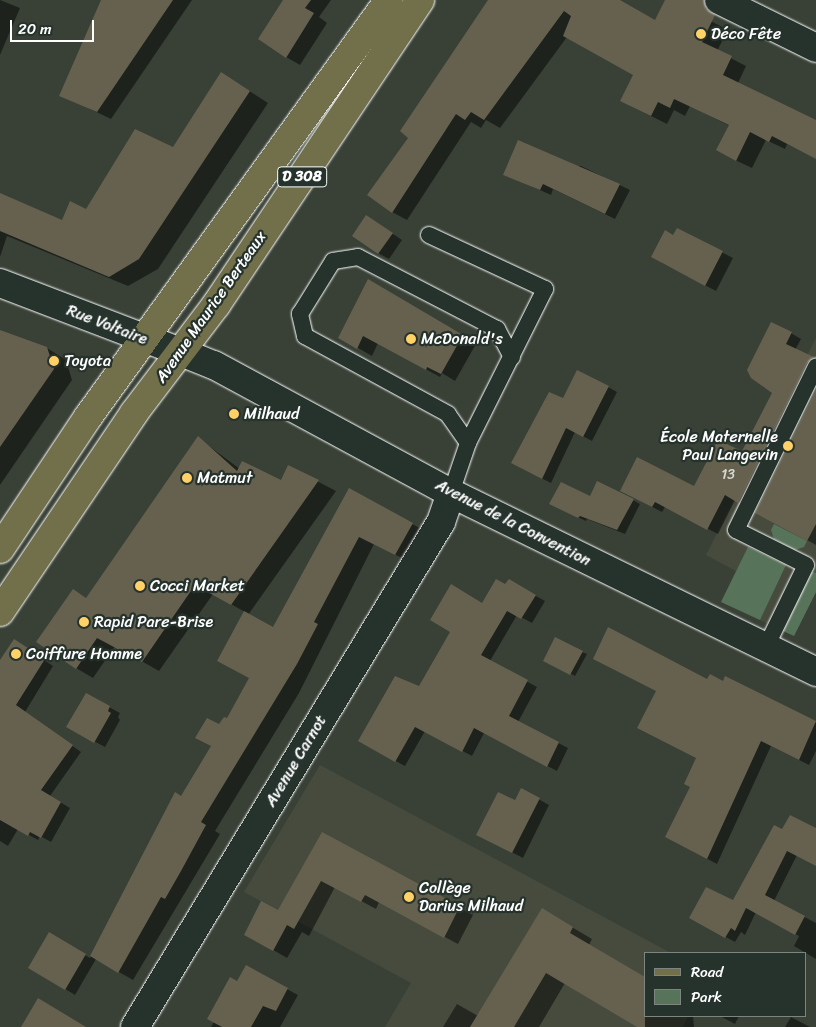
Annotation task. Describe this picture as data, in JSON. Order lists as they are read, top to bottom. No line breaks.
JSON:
{"streets":{"main road":["D 308","Avenue Maurice Berteaux"],"street":["Rue Voltaire","Avenue de la Convention","Avenue Carnot"]},"crossings":[["Avenue Maurice Berteaux","Rue Voltaire"],["Rue Voltaire","Avenue de la Convention"],["Avenue de la Convention","Avenue Carnot"]],"places":["Déco Fête","McDonald's","Toyota","Milhaud","École Maternelle Paul Langevin","Matmut","Cocci Market","Rapid Pare-Brise","Coiffure Homme","Collège Darius Milhaud"],"house_numbers":["13"],"legend":["Road","Park"],"scale_bar":"20 m"}
